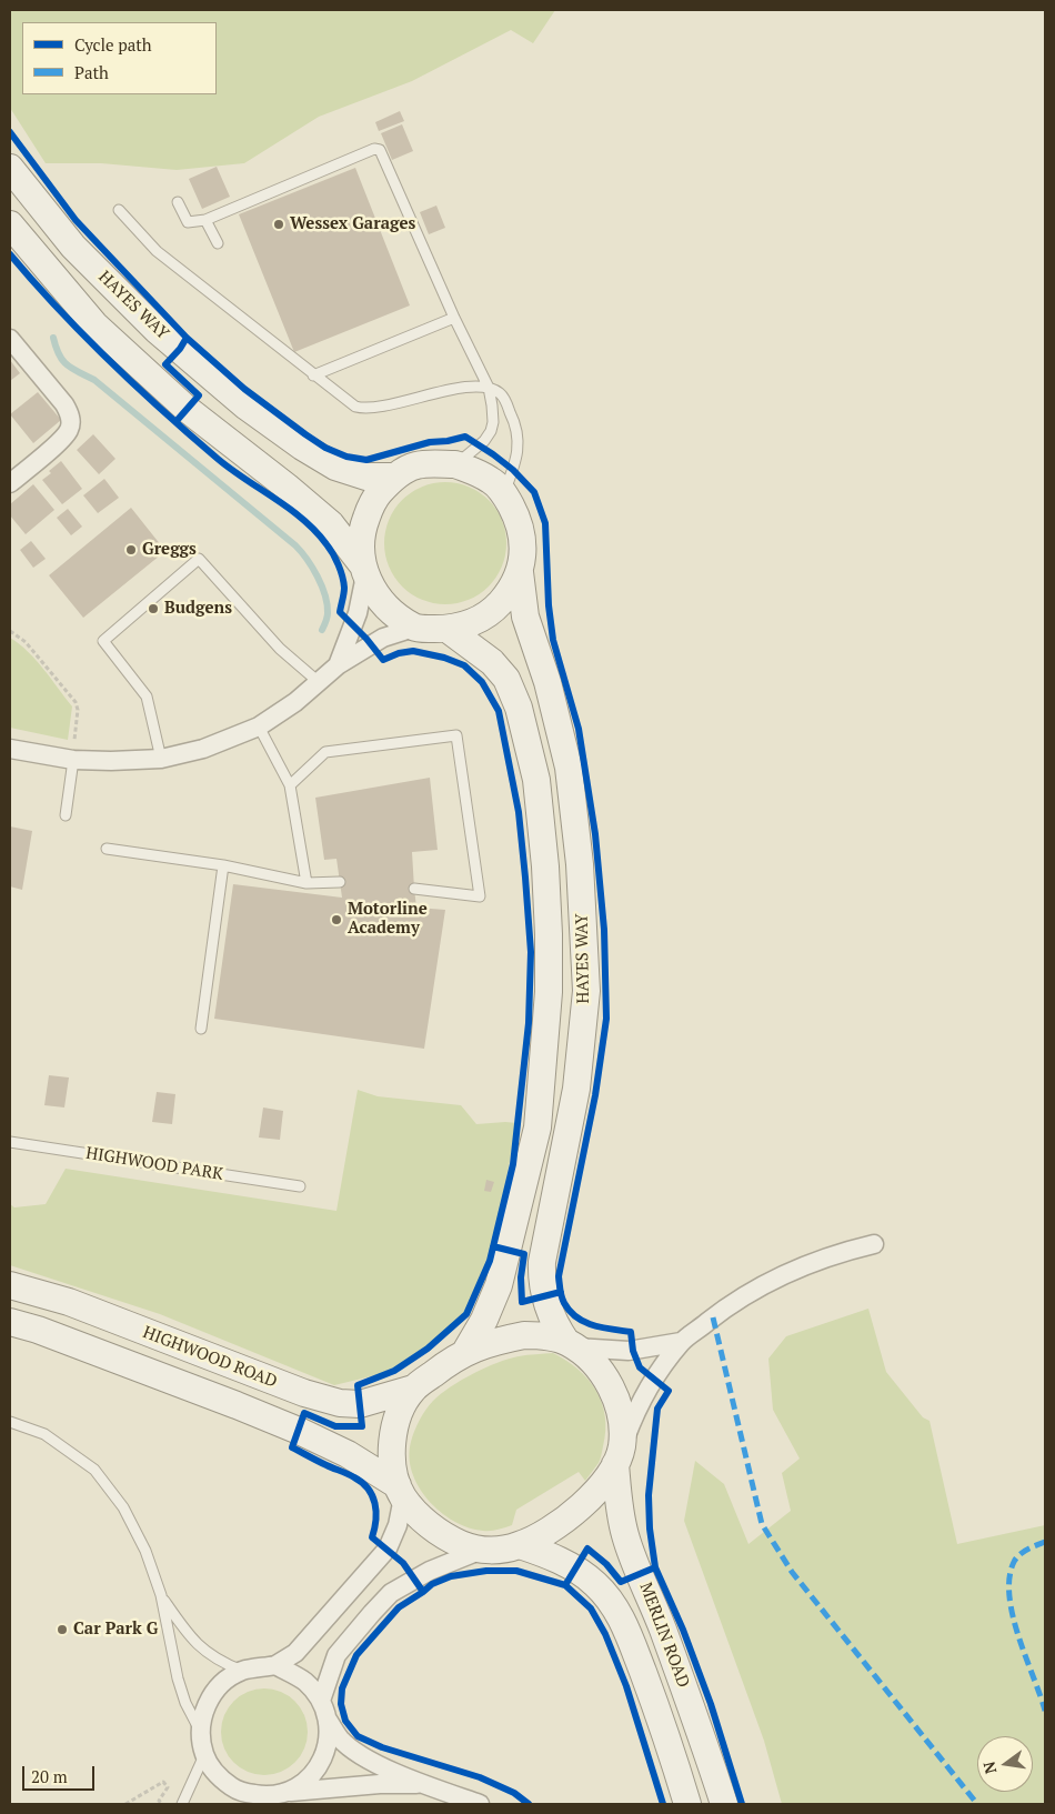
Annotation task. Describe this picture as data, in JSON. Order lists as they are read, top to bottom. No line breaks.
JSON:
{"streets":{"street":["HAYES WAY","HIGHWOOD ROAD","MERLIN ROAD"],"lane":["HIGHWOOD PARK"]},"crossings":[["HAYES WAY","MERLIN ROAD"]],"places":["Wessex Garages","Greggs","Budgens","Motorline Academy","Car Park G"],"legend":["Cycle path","Path"],"scale_bar":"20 m","north":"left"}
